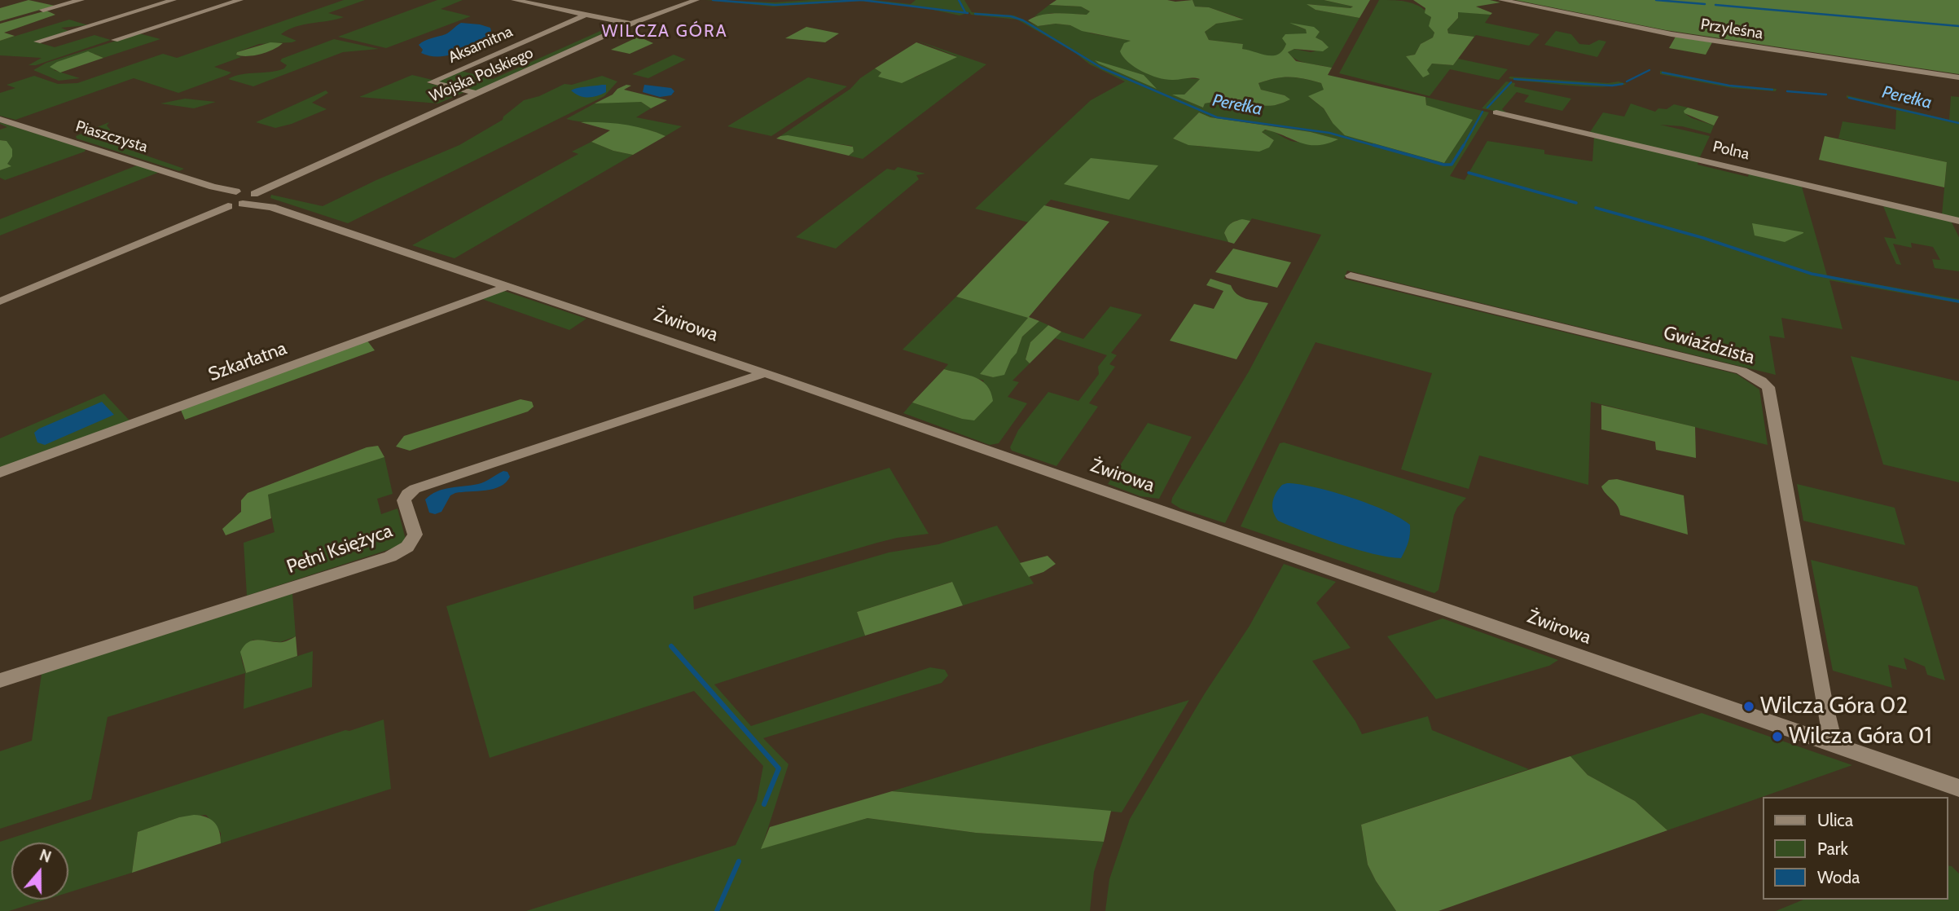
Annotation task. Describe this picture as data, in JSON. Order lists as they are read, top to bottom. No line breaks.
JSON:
{"streets":{"street":["Przyleśna","Aksamitna","Wojska Polskiego","Piaszczysta","Polna","Żwirowa","Gwiaździsta","Szkarłatna","Pełni Księżyca"]},"crossings":[["Aksamitna","Wojska Polskiego"],["Wojska Polskiego","Żwirowa"],["Żwirowa","Gwiaździsta"],["Żwirowa","Szkarłatna"],["Żwirowa","Pełni Księżyca"]],"districts":["WILCZA GÓRA"],"water":["Perełka"],"places":["Wilcza Góra 02","Wilcza Góra 01"],"legend":["Ulica","Park","Woda"],"north":"top"}
